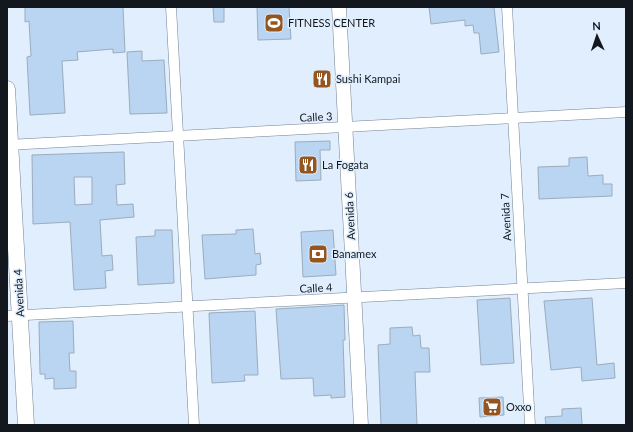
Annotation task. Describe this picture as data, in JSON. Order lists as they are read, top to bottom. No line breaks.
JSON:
{"streets":{"main road":["Avenida 6","Avenida 4"],"street":["Calle 3","Avenida 7","Calle 4"]},"crossings":[["Calle 3","Avenida 6"],["Calle 3","Avenida 7"],["Calle 3","Avenida 4"],["Avenida 6","Calle 4"],["Avenida 7","Calle 4"],["Calle 4","Avenida 4"]],"places":{"sports":["FITNESS CENTER"],"restaurant":["Sushi Kampai","La Fogata"],"bank":["Banamex"],"supermarket":["Oxxo"]},"north":"top"}
